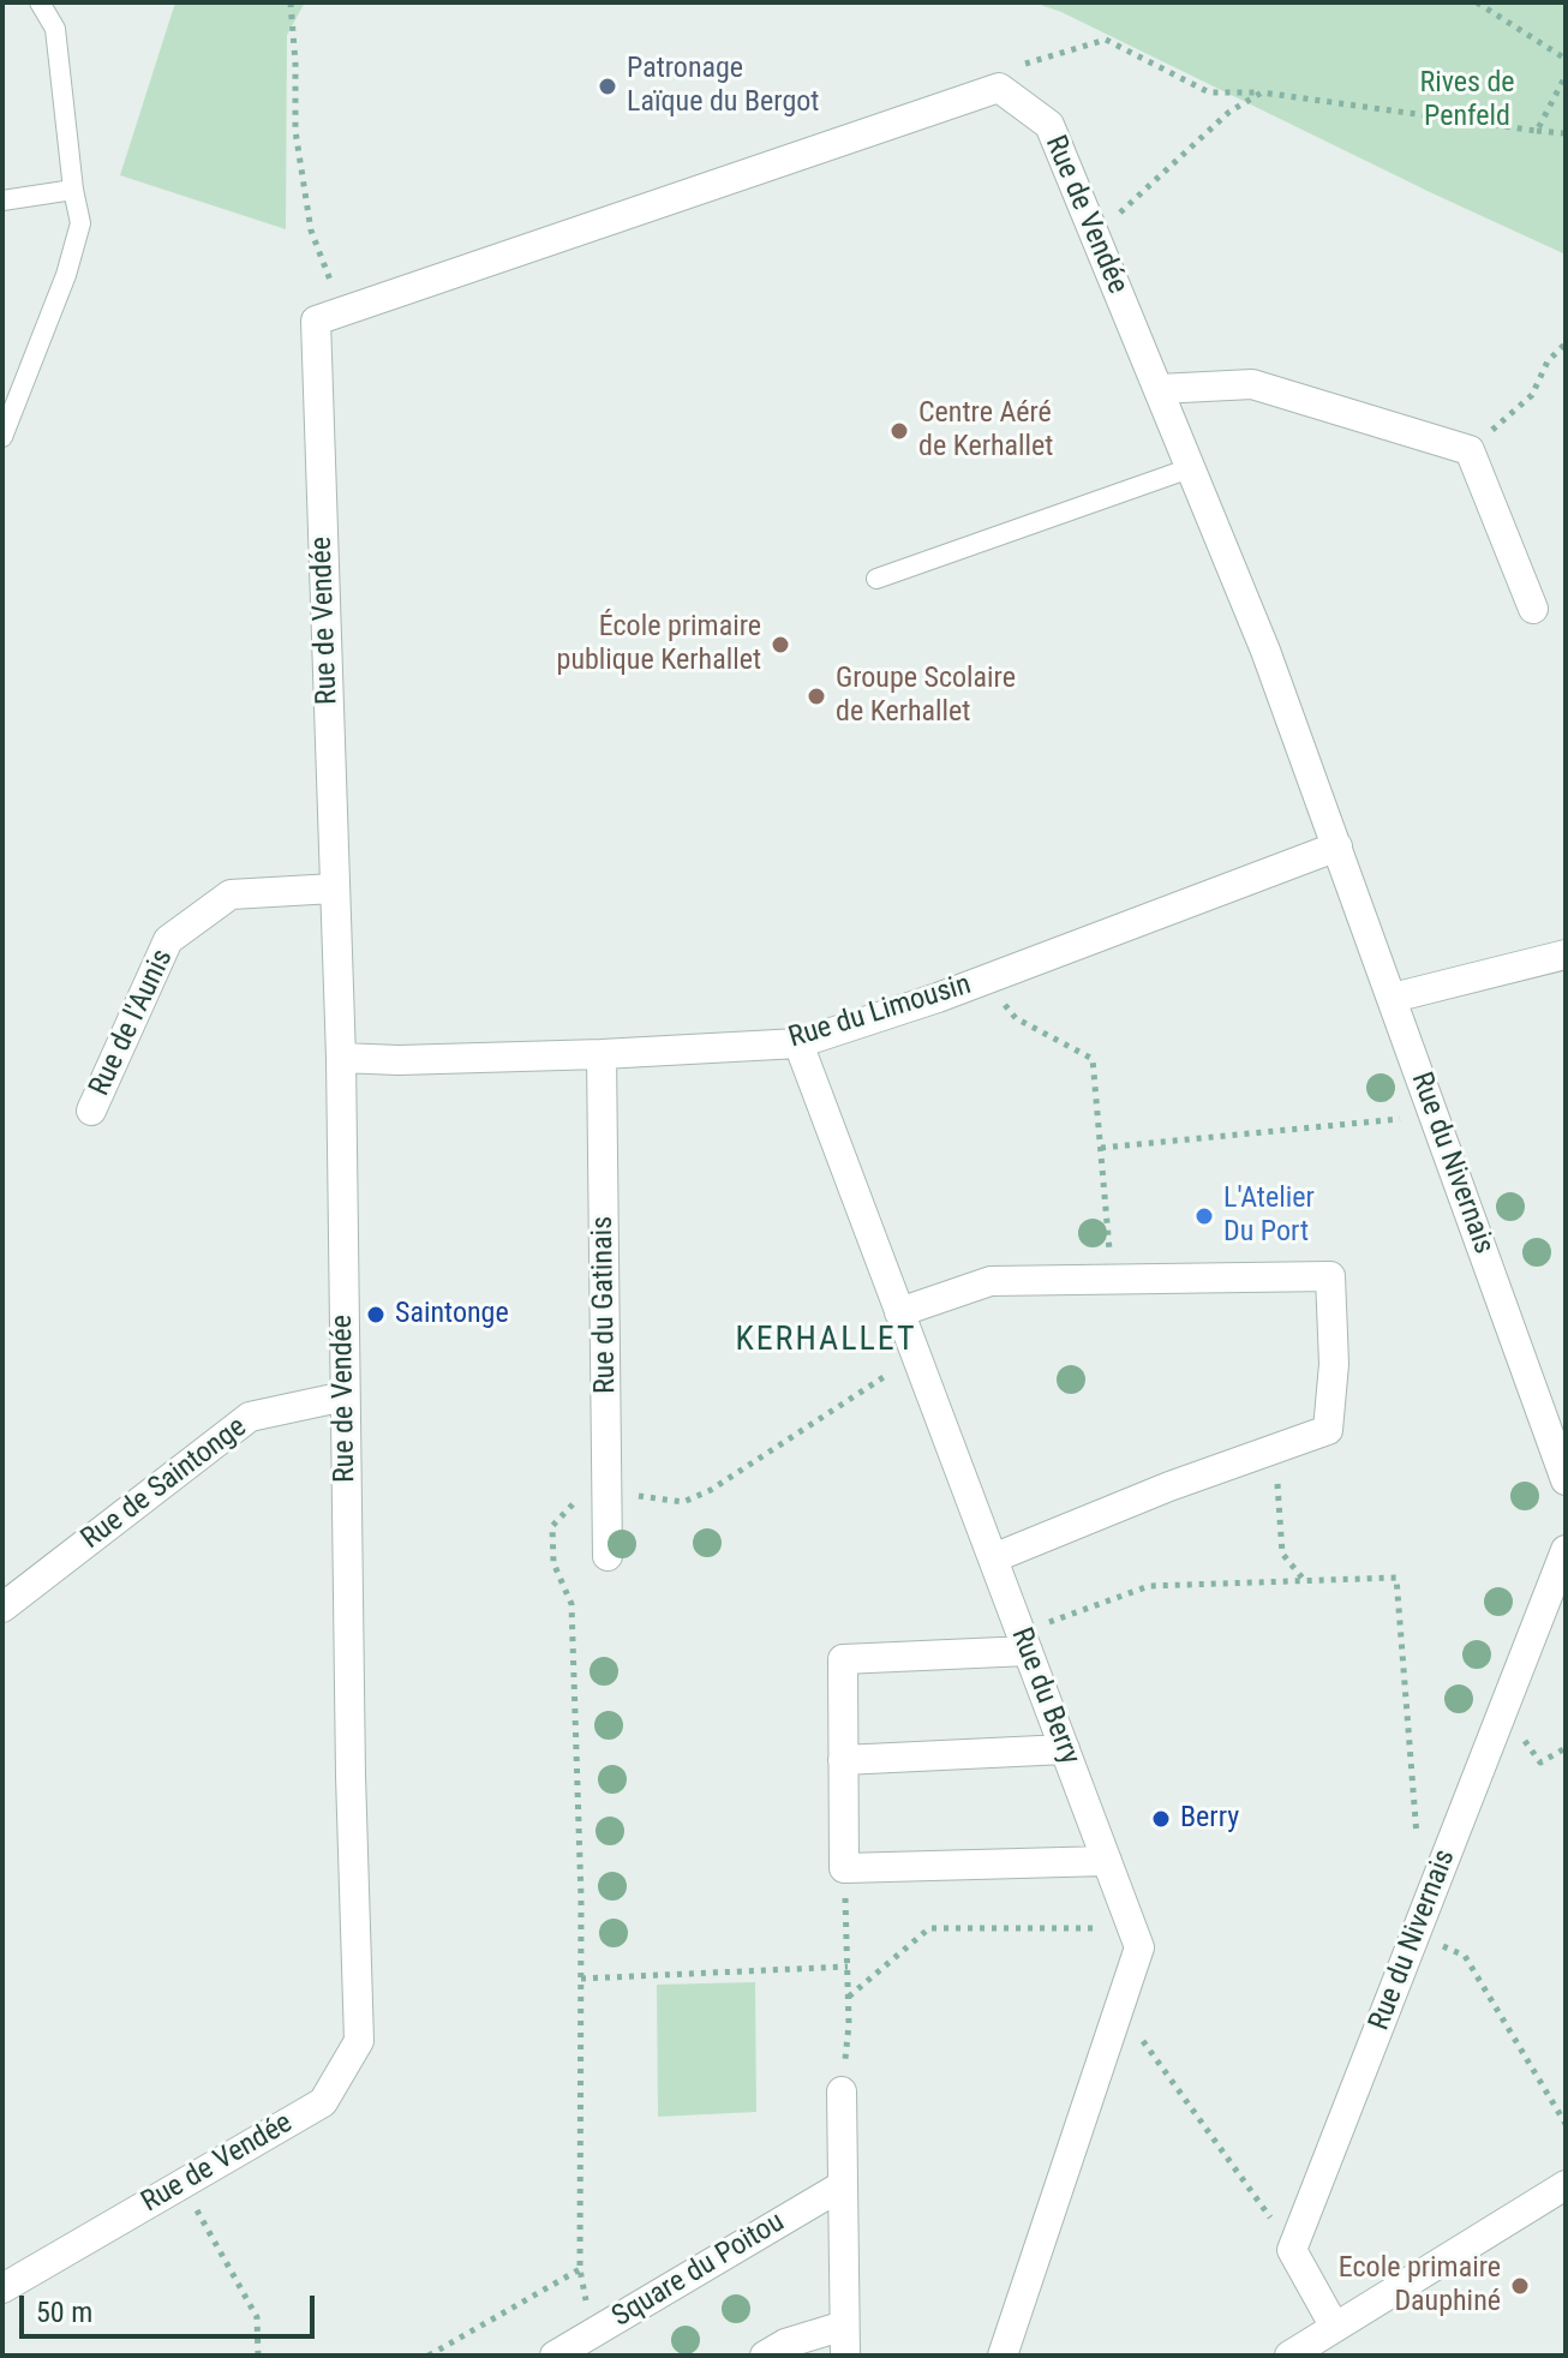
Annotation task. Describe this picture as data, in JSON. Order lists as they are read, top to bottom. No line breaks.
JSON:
{"streets":{"street":["Rue de Vendée","Rue du Limousin","Rue de l'Aunis","Rue du Nivernais","Rue du Gatinais","Rue de Saintonge","Rue du Berry","Square du Poitou"]},"crossings":[["Rue de Vendée","Rue du Limousin"],["Rue de Vendée","Rue de l'Aunis"],["Rue de Vendée","Rue du Nivernais"],["Rue de Vendée","Rue de Saintonge"],["Rue du Limousin","Rue du Nivernais"],["Rue du Limousin","Rue du Gatinais"],["Rue du Limousin","Rue du Berry"]],"districts":["KERHALLET"],"parks":["Rives de Penfeld"],"places":["Patronage Laïque du Bergot","Centre Aéré de Kerhallet","École primaire publique Kerhallet","Groupe Scolaire de Kerhallet","L'Atelier Du Port","Saintonge","Berry","Ecole primaire Dauphiné"],"scale_bar":"50 m"}
